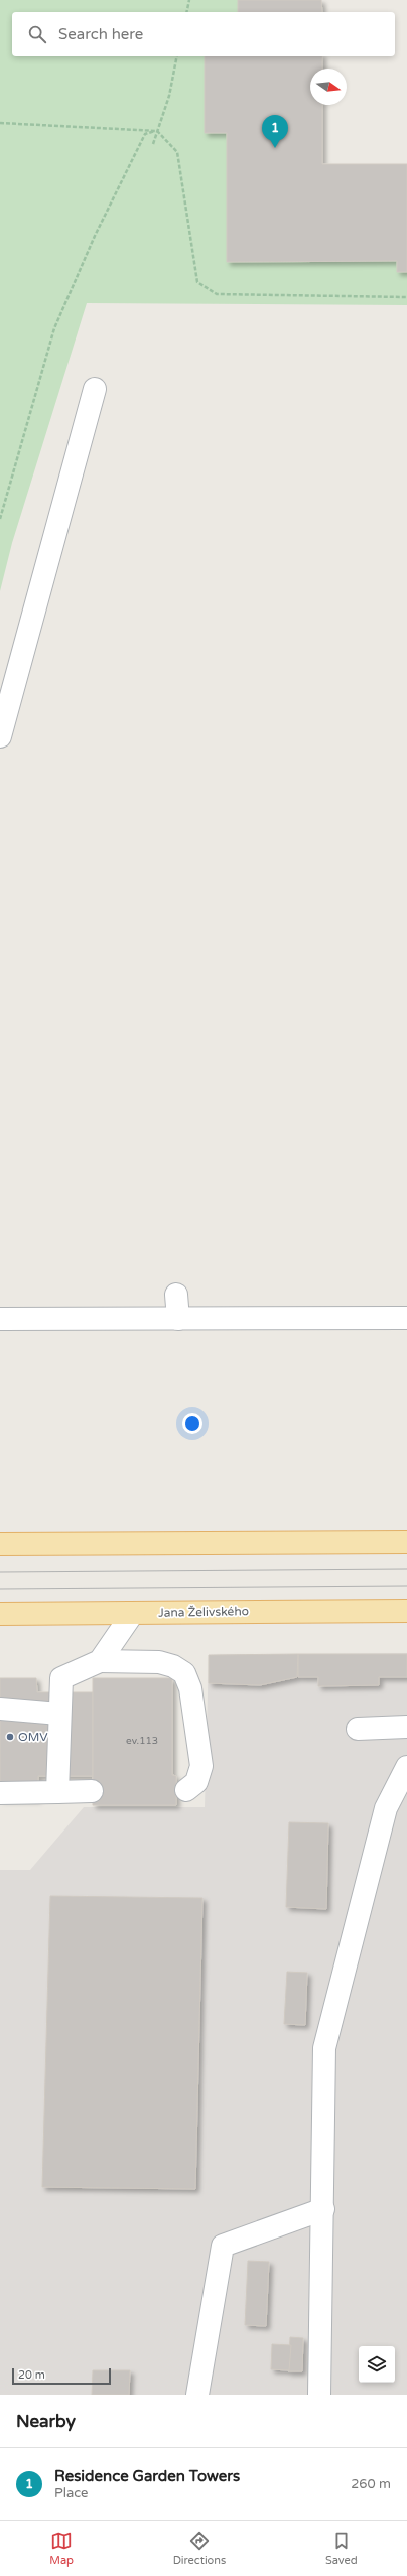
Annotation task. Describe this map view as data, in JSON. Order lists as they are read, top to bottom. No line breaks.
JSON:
{"streets":{"main road":["Jana Želivského"]},"places":["OMV"],"house_numbers":["ev.113"],"scale_bar":"20 m","north":"right","page":{"search":"Search here","pins":"1","scale":"20 m","heading":"Nearby","list":[{"mark":"1","name":"Residence Garden Towers","note":"Place","value":"260 m"}],"nav":["Map","Directions","Saved"]}}
